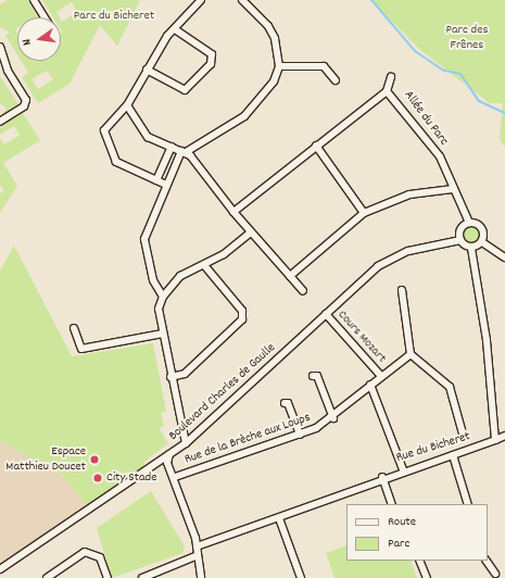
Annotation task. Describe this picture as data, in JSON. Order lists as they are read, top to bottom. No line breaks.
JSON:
{"streets":{"street":["Allée du Parc","Cours Mozart","Boulevard Charles de Gaulle","Rue de la Brèche aux Loups","Rue du Bicheret"]},"crossings":[["Allée du Parc","Boulevard Charles de Gaulle"],["Cours Mozart","Boulevard Charles de Gaulle"],["Cours Mozart","Rue de la Brèche aux Loups"]],"parks":["Parc du Bicheret","Parc des Frênes"],"places":["Espace Matthieu Doucet","City Stade"],"legend":["Route","Parc"],"north":"left"}
